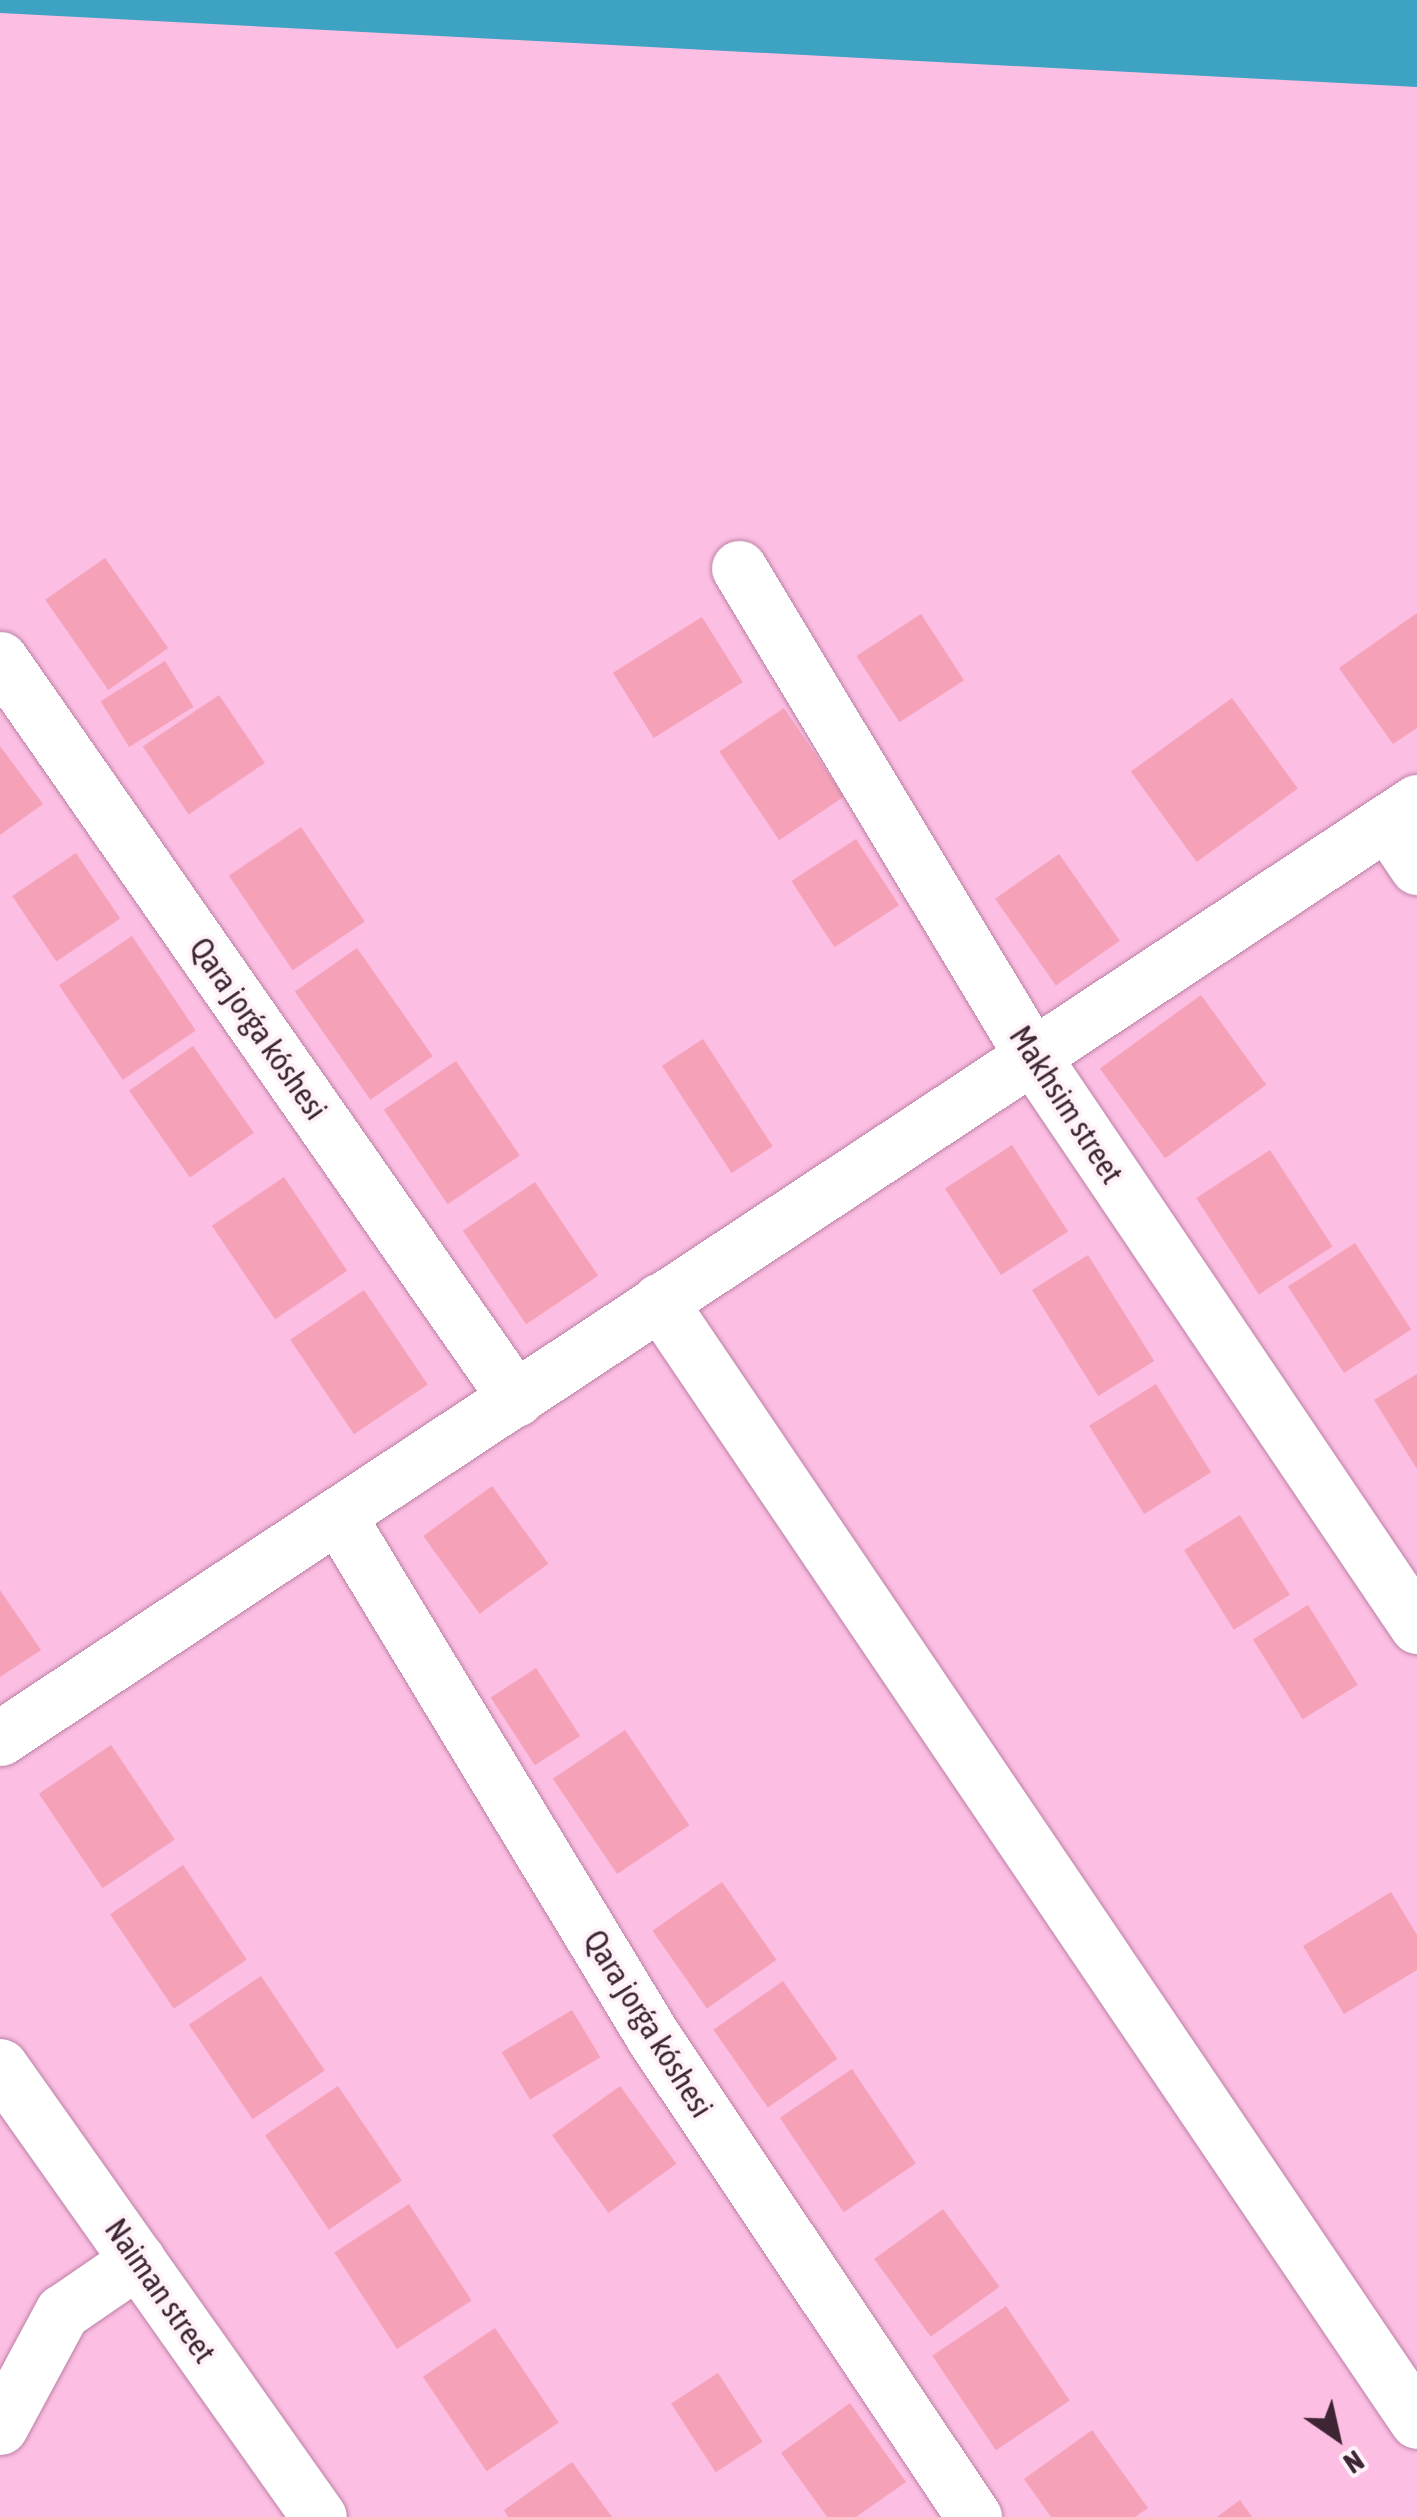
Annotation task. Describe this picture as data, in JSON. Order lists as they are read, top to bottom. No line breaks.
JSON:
{"streets":{"street":["Qara jorǵa kóshesi","Makhsim street","Naiman street"]},"north":"bottom right"}
